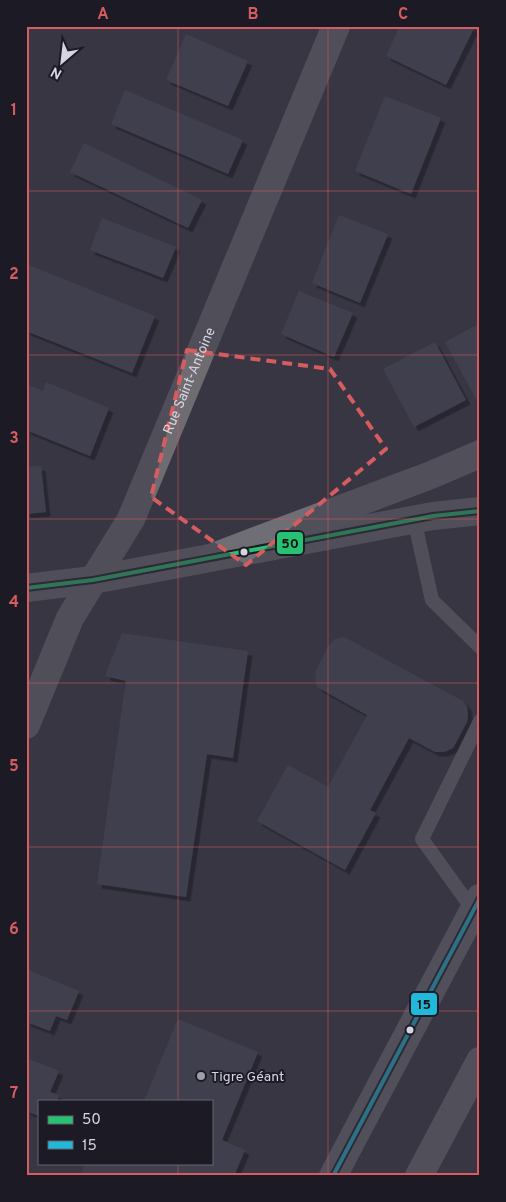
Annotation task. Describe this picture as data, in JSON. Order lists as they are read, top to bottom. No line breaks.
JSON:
{"streets":{"street":["Rue Saint-Antoine"]},"places":["Tigre Géant"],"lines":["transit line 50","transit line 15"],"legend":["50","15"],"north":"bottom left","grid":{"columns":["A","B","C"],"rows":["1","2","3","4","5","6","7"]}}
